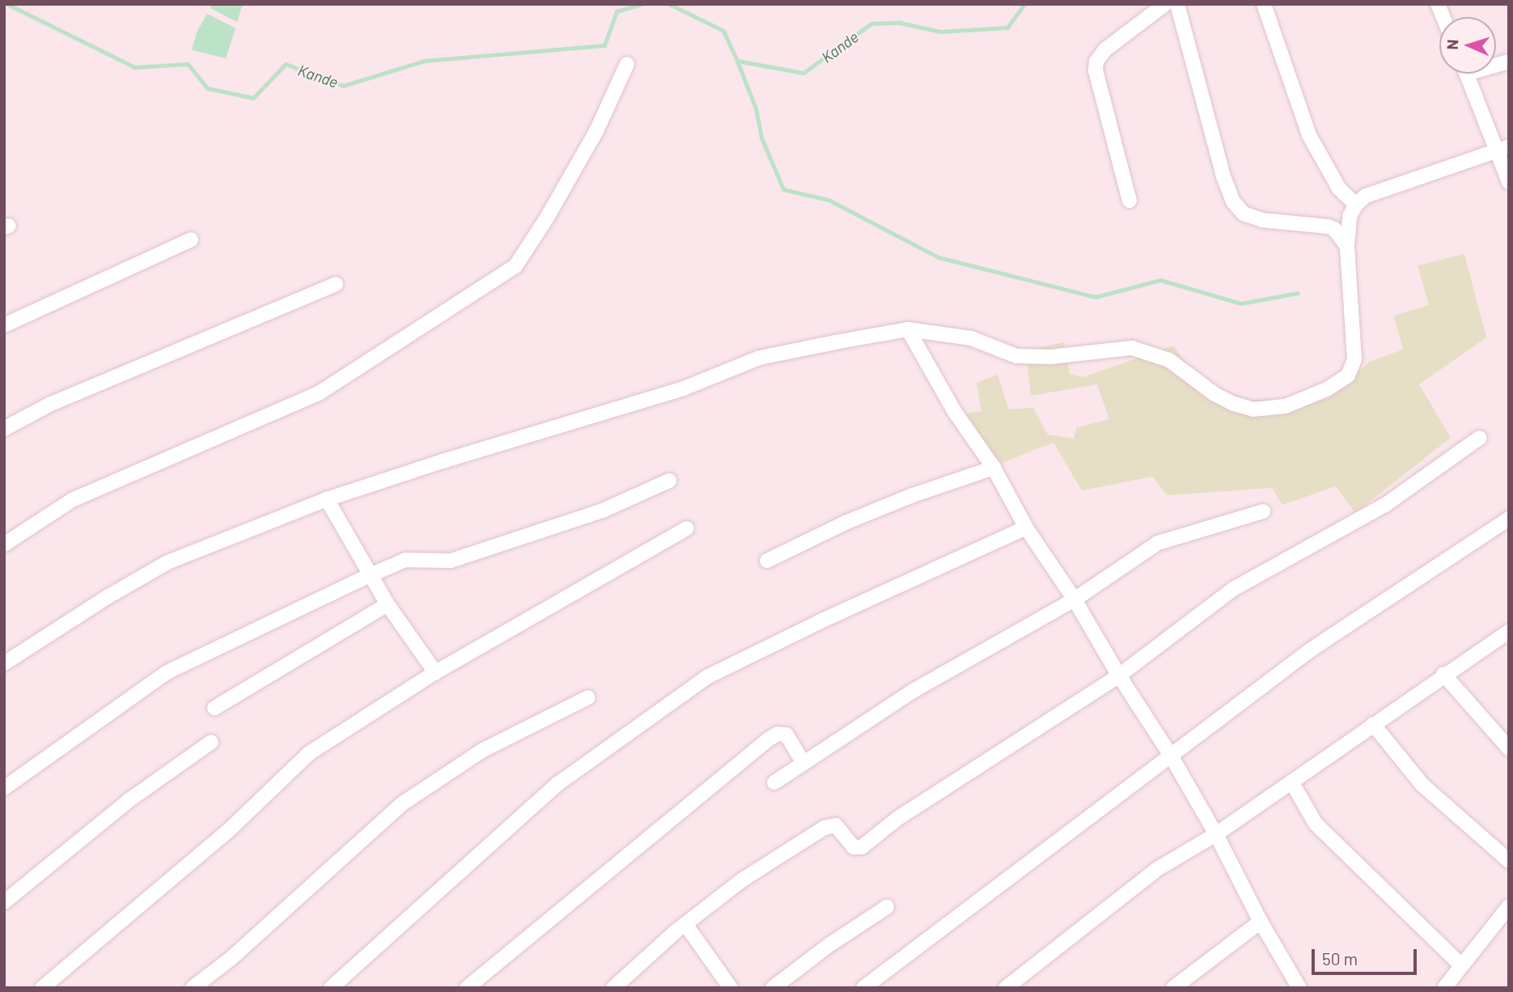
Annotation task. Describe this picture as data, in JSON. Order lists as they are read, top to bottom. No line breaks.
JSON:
{"water":["Kande"],"scale_bar":"50 m","north":"left"}
